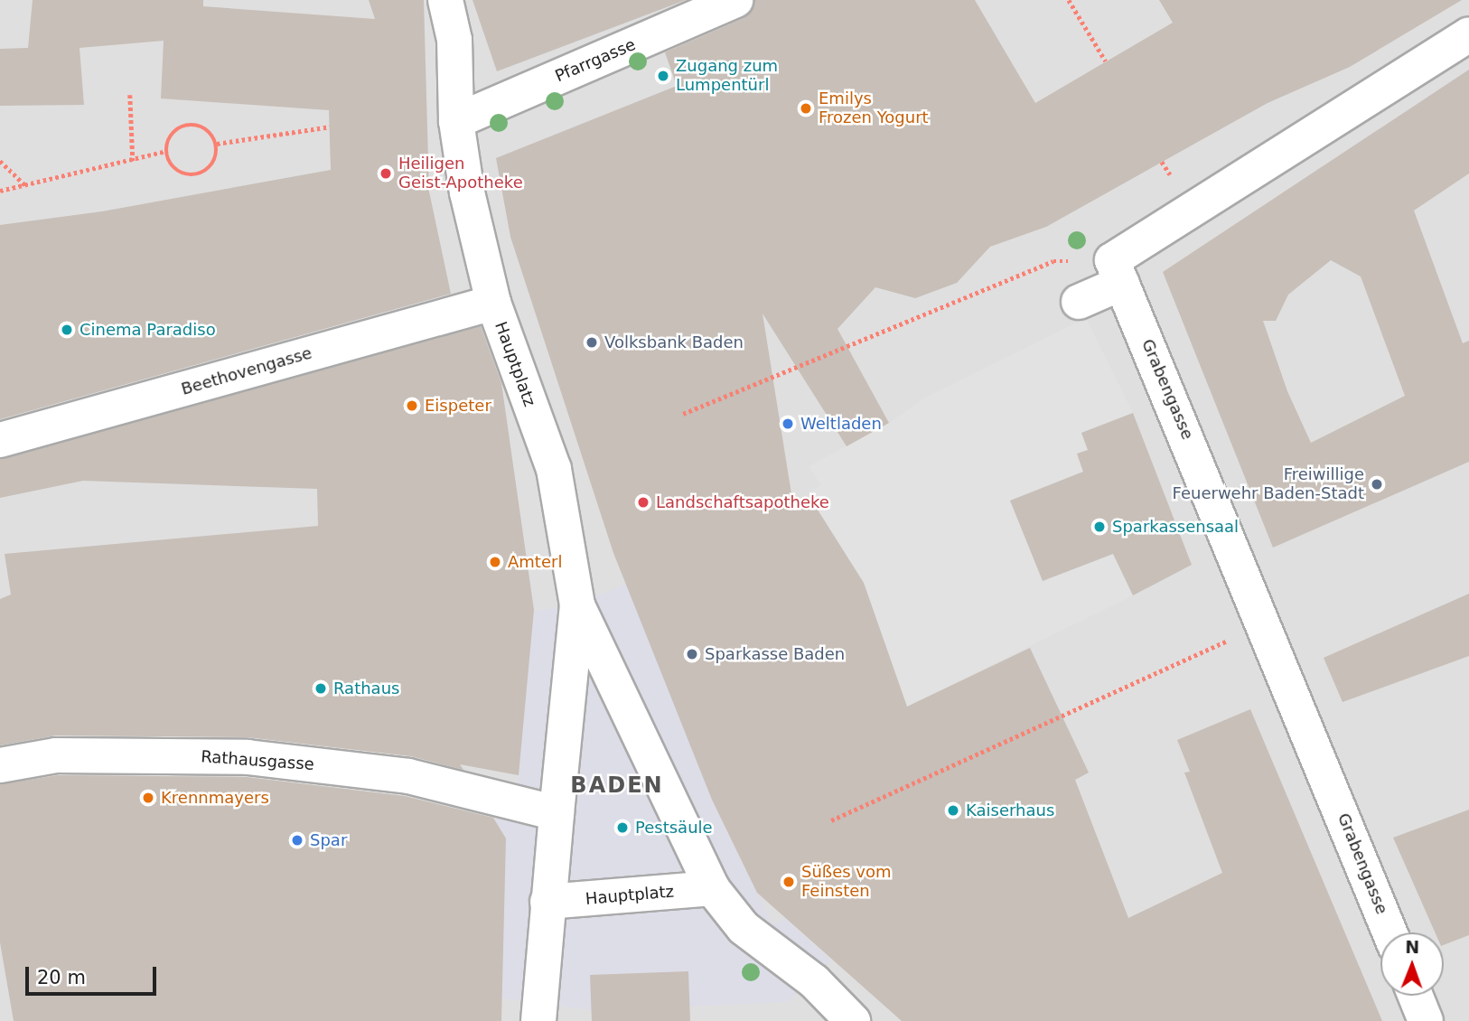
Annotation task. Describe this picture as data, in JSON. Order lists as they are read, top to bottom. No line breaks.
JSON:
{"streets":{"street":["Pfarrgasse","Hauptplatz","Beethovengasse","Grabengasse","Rathausgasse"]},"crossings":[["Pfarrgasse","Hauptplatz"],["Hauptplatz","Beethovengasse"],["Hauptplatz","Rathausgasse"]],"districts":["BADEN"],"places":["Zugang zum Lumpentürl","Emilys Frozen Yogurt","Heiligen Geist-Apotheke","Cinema Paradiso","Volksbank Baden","Eispeter","Weltladen","Freiwillige Feuerwehr Baden-Stadt","Landschaftsapotheke","Sparkassensaal","Amterl","Sparkasse Baden","Rathaus","Krennmayers","Kaiserhaus","Pestsäule","Spar","Süßes vom Feinsten"],"scale_bar":"20 m","north":"top"}
